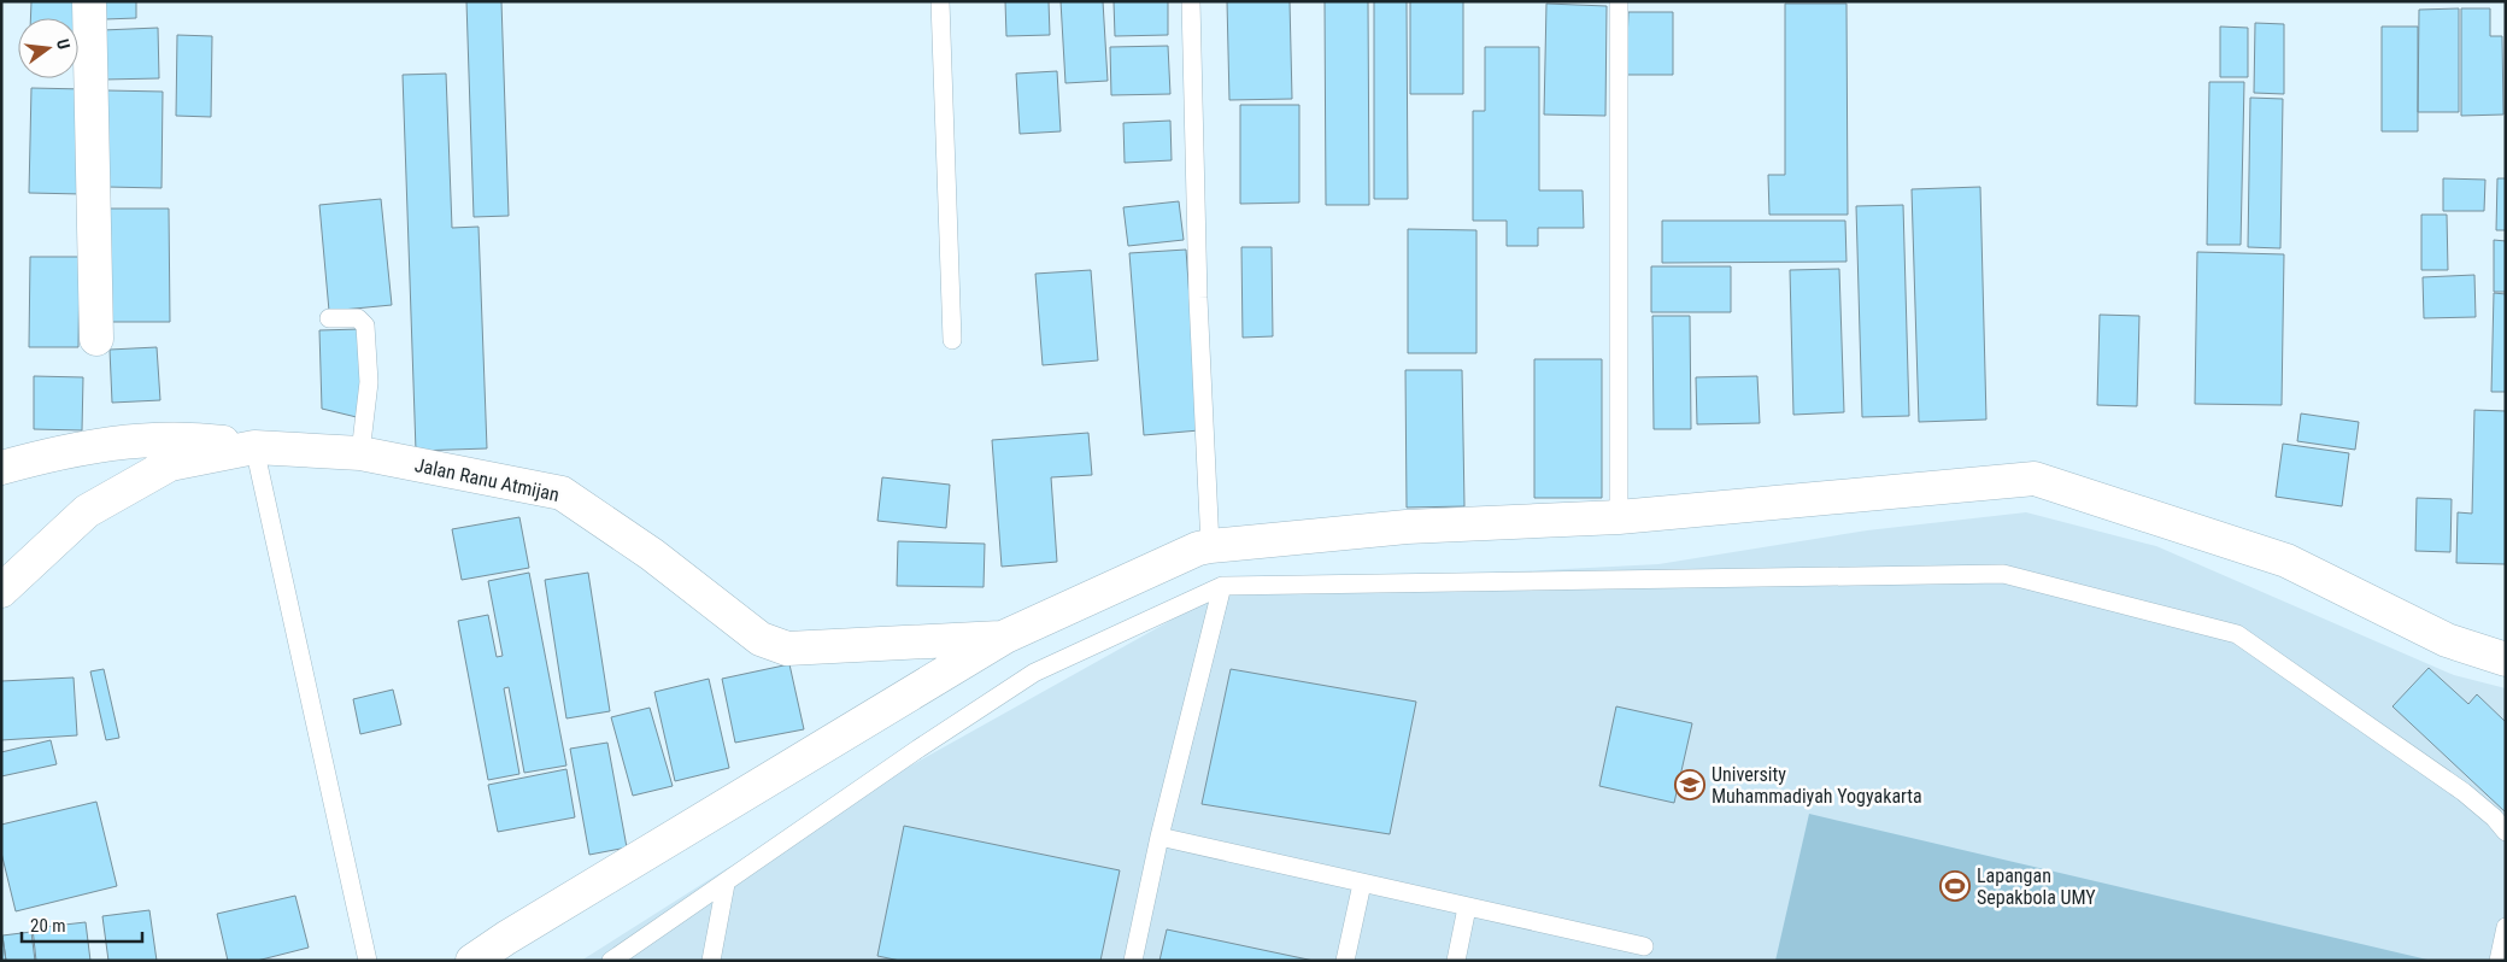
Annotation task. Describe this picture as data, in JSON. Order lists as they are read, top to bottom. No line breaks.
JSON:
{"streets":{"street":["Jalan Ranu Atmijan"]},"places":{"school or university":["University Muhammadiyah Yogyakarta"],"sports":["Lapangan Sepakbola UMY"]},"scale_bar":"20 m","north":"right"}
